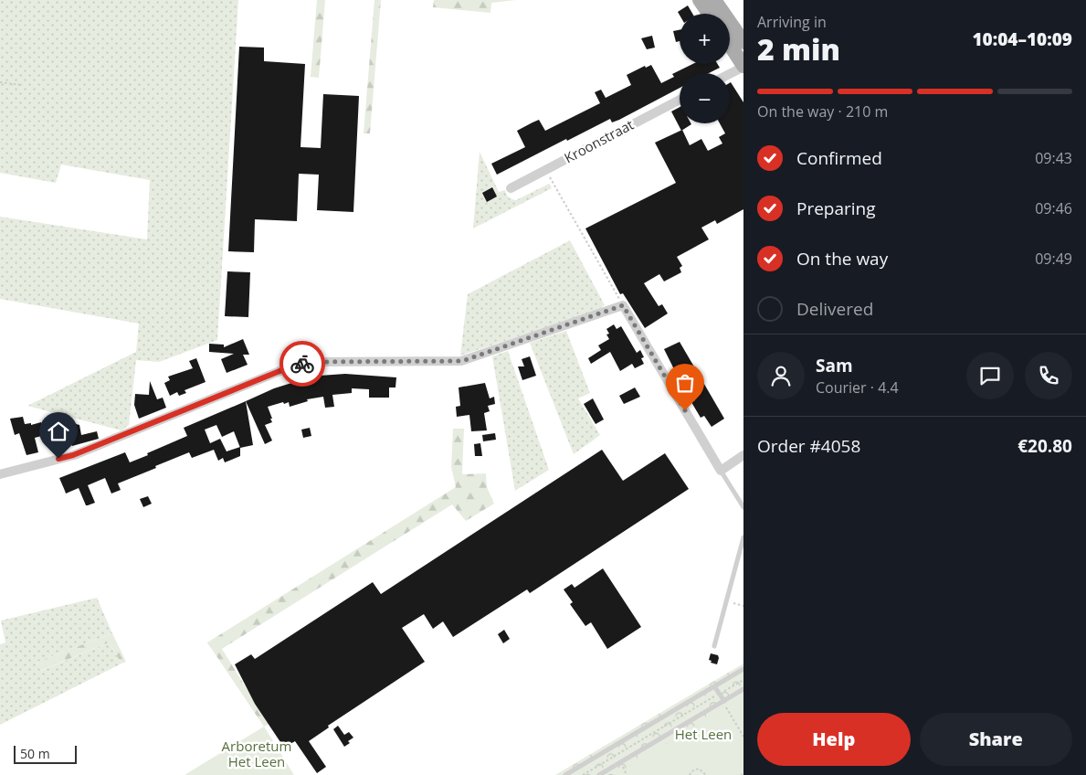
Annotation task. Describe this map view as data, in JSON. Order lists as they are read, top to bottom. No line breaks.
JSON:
{"streets":{"street":["Kroonstraat"]},"parks":["Het Leen","Arboretum Het Leen"],"scale_bar":"50 m","page":{"heading":["2 min","Arriving in","10:04–10:09"],"panel":["Sam","Courier · 4.4","Order #4058","€20.80"],"map_buttons":["+","−"],"bar":"On the way · 210 m","list":[["Confirmed","09:43"],["Preparing","09:46"],["On the way","09:49"],"Delivered"],"buttons":["Help","Share"],"scale":"50 m"}}
